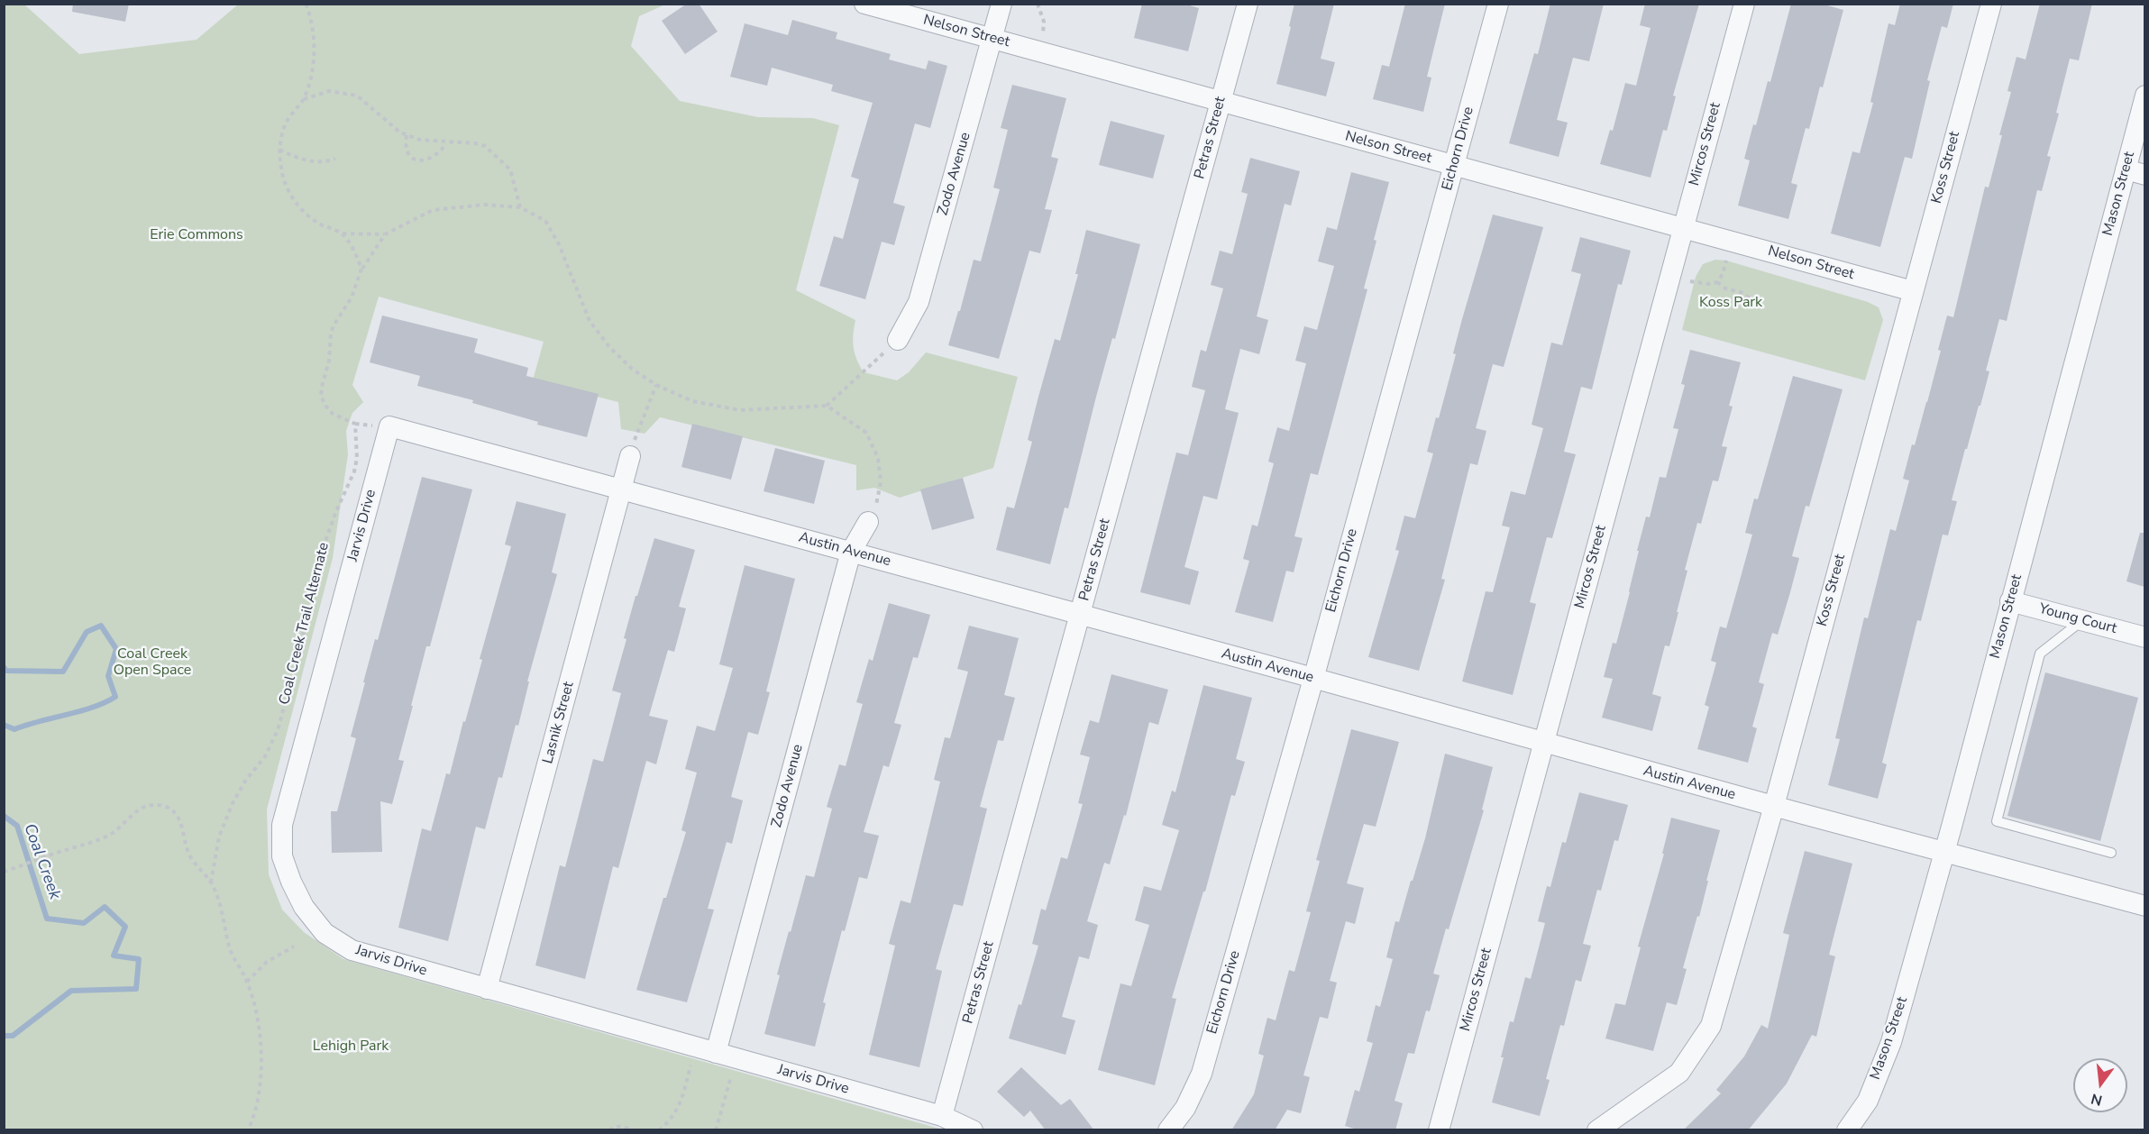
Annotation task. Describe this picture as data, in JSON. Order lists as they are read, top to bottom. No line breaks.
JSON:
{"streets":{"street":["Nelson Street","Petras Street","Mircos Street","Eichorn Drive","Koss Street","Zodo Avenue","Mason Street","Jarvis Drive","Austin Avenue","Young Court","Lasnik Street"],"path":["Coal Creek Trail Alternate"]},"crossings":[["Nelson Street","Petras Street"],["Nelson Street","Mircos Street"],["Nelson Street","Eichorn Drive"],["Nelson Street","Koss Street"],["Nelson Street","Zodo Avenue"],["Petras Street","Jarvis Drive"],["Petras Street","Austin Avenue"],["Mircos Street","Austin Avenue"],["Eichorn Drive","Austin Avenue"],["Koss Street","Austin Avenue"],["Zodo Avenue","Jarvis Drive"],["Zodo Avenue","Austin Avenue"],["Mason Street","Austin Avenue"],["Mason Street","Young Court"],["Jarvis Drive","Austin Avenue"],["Jarvis Drive","Lasnik Street"],["Austin Avenue","Lasnik Street"]],"water":["Coal Creek"],"parks":["Erie Commons","Koss Park","Coal Creek Open Space","Lehigh Park"],"north":"bottom"}
